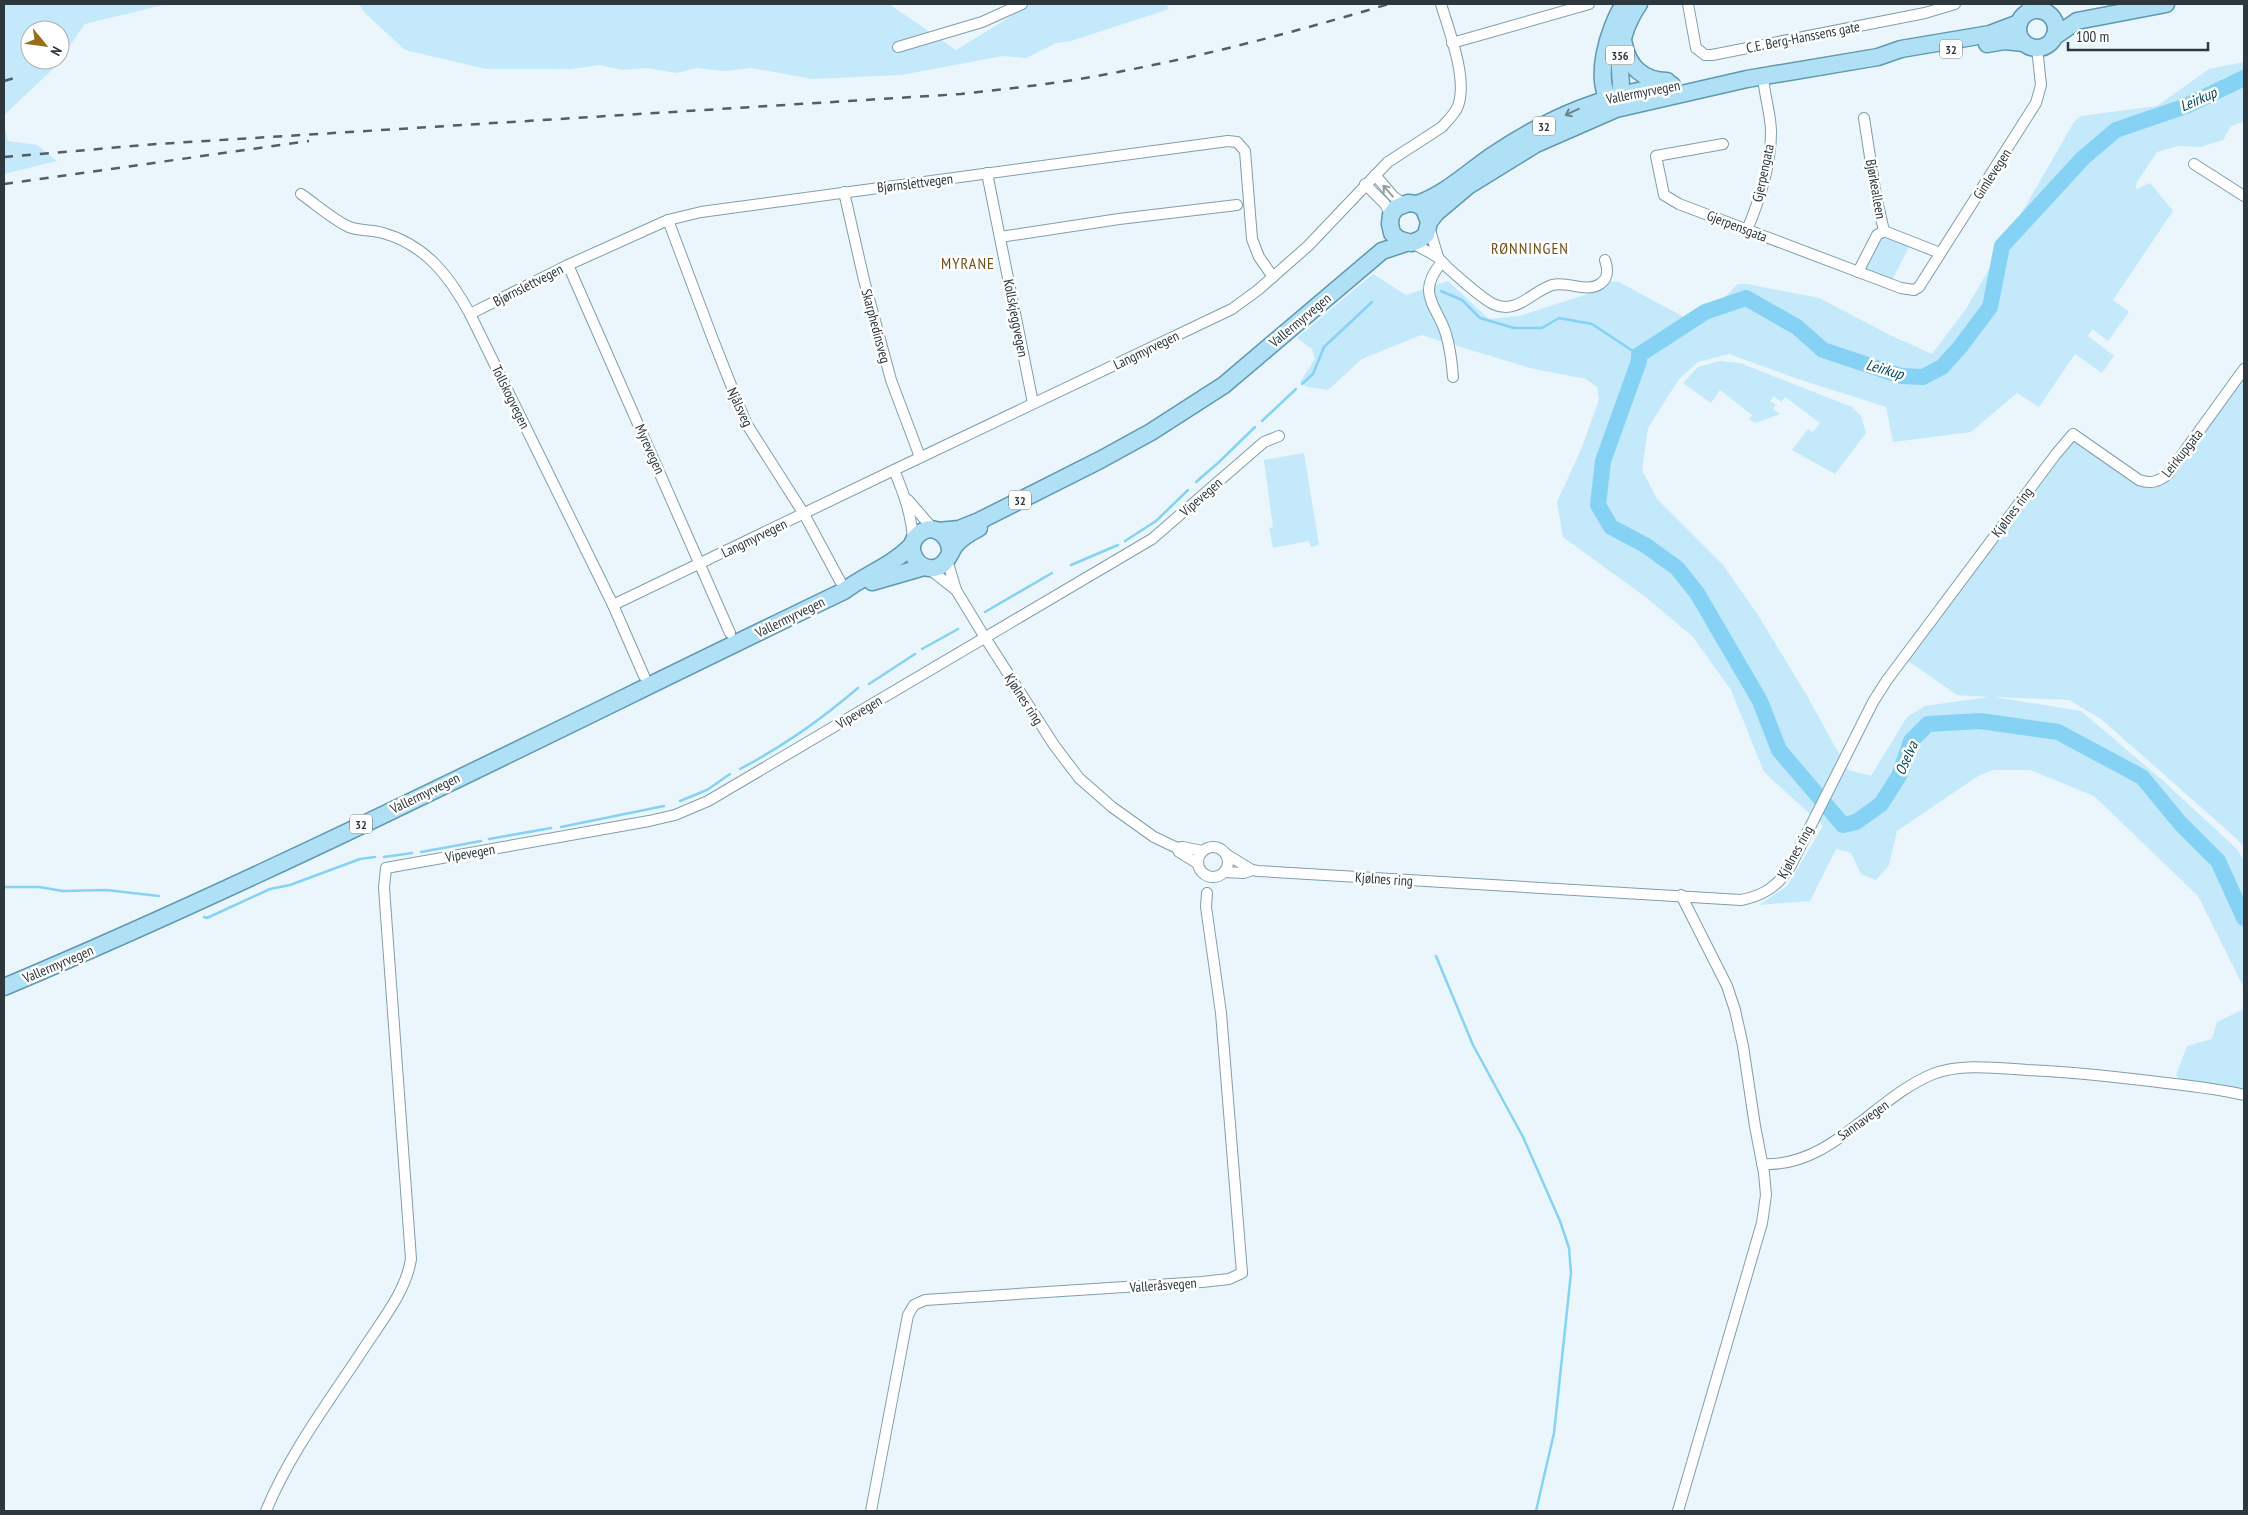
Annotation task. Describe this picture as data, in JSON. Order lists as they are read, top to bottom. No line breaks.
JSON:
{"streets":{"main road":["32","356","Vallermyrvegen"],"street":["C.E. Berg-Hanssens gate","Gjerpengata","Gimlevegen","Bjørnslettvegen","Bjørkealleen","Gjerpensgata","Kollskjeggvegen","Skarphedinsveg","Langmyrvegen","Tollskogvegen","Njålsveg","Myrevegen","Leirkupgata","Vipevegen","Kjølnes ring","Sannavegen","Valleråsvegen"]},"crossings":[["32","356"],["32","Vallermyrvegen"],["32","Gimlevegen"],["32","Kjølnes ring"],["356","Vallermyrvegen"],["Vallermyrvegen","Gimlevegen"],["Vallermyrvegen","Njålsveg"],["Vallermyrvegen","Kjølnes ring"],["Gjerpengata","Gjerpensgata"],["Gimlevegen","Bjørkealleen"],["Gimlevegen","Gjerpensgata"],["Bjørnslettvegen","Kollskjeggvegen"],["Bjørnslettvegen","Skarphedinsveg"],["Bjørnslettvegen","Langmyrvegen"],["Bjørnslettvegen","Tollskogvegen"],["Bjørnslettvegen","Njålsveg"],["Bjørnslettvegen","Myrevegen"],["Kollskjeggvegen","Langmyrvegen"],["Skarphedinsveg","Langmyrvegen"],["Langmyrvegen","Tollskogvegen"],["Langmyrvegen","Njålsveg"],["Langmyrvegen","Myrevegen"],["Leirkupgata","Kjølnes ring"],["Vipevegen","Kjølnes ring"]],"districts":["RØNNINGEN","MYRANE"],"water":["Leirkup","Oselva"],"scale_bar":"100 m","north":"bottom right"}
